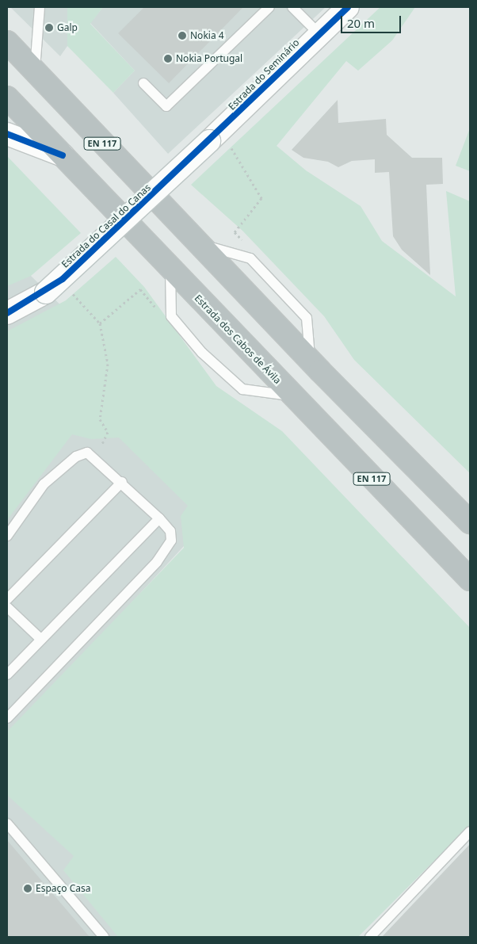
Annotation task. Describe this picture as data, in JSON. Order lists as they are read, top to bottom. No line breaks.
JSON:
{"streets":{"highway":["EN 117","Estrada dos Cabos de Ávila"],"street":["Estrada do Seminário","Estrada do Casal do Canas"]},"crossings":[["Estrada do Seminário","Estrada do Casal do Canas"]],"places":["Galp","Nokia 4","Nokia Portugal","Espaço Casa"],"scale_bar":"20 m"}
